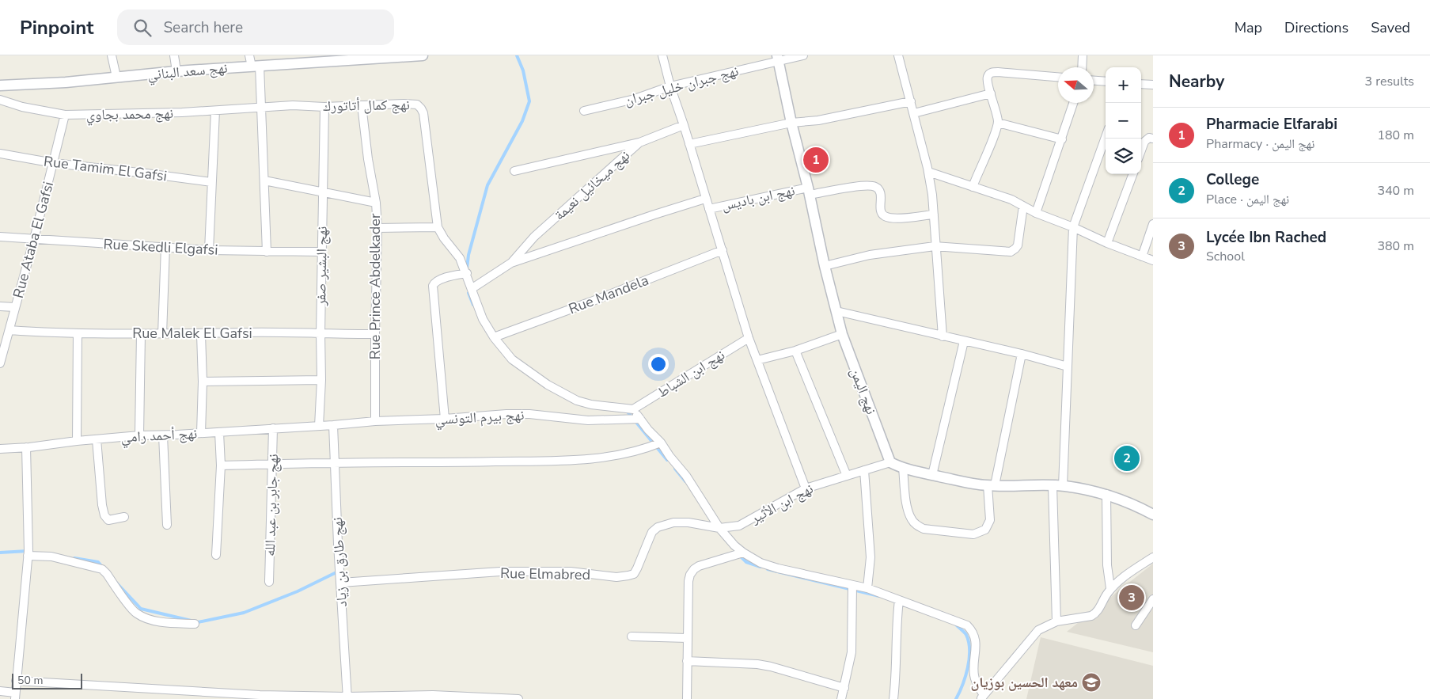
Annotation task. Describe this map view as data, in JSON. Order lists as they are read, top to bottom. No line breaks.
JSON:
{"streets":{"street":["نهج سعد البناني","نهج جبران خليل جبران","نهج كمال أتاتورك","نهج محمد بجاوي","Rue Tamim El Gafsi","نهج ميخائيل نعيمة","نهج ابن باديس","Rue Ataba El Gafsi","Rue Skedli Elgafsi","نهج البشير صفر","Rue Prince Abdelkader","Rue Mandela","Rue Malek El Gafsi","نهج ابن الشباط","نهج اليمن","نهج بيرم التونسي","نهج أحمد رامي","نهج ابن الأثير","نهج جابر بن عبد الله","نهج طارق بن زياد","Rue Elmabred"]},"crossings":[["نهج جبران خليل جبران","نهج اليمن"],["نهج كمال أتاتورك","نهج محمد بجاوي"],["نهج كمال أتاتورك","نهج البشير صفر"],["نهج كمال أتاتورك","Rue Prince Abdelkader"],["نهج محمد بجاوي","Rue Ataba El Gafsi"],["Rue Tamim El Gafsi","Rue Ataba El Gafsi"],["نهج ابن باديس","نهج اليمن"],["Rue Ataba El Gafsi","Rue Skedli Elgafsi"],["Rue Ataba El Gafsi","Rue Malek El Gafsi"],["Rue Skedli Elgafsi","نهج البشير صفر"],["نهج البشير صفر","Rue Malek El Gafsi"],["نهج البشير صفر","نهج بيرم التونسي"],["نهج البشير صفر","نهج أحمد رامي"],["Rue Prince Abdelkader","Rue Malek El Gafsi"],["Rue Prince Abdelkader","نهج بيرم التونسي"],["نهج اليمن","نهج ابن الأثير"],["نهج بيرم التونسي","نهج أحمد رامي"],["نهج بيرم التونسي","نهج طارق بن زياد"],["نهج أحمد رامي","نهج جابر بن عبد الله"],["نهج ابن الأثير","Rue Elmabred"],["نهج طارق بن زياد","Rue Elmabred"]],"places":{"school or university":["معهد الحسين بوزيان"]},"scale_bar":"50 m","north":"left","page":{"header":"Pinpoint","search":"Search here","nav":["Map","Directions","Saved"],"heading":["Nearby","3 results"],"map_buttons":["+","−"],"list":[{"mark":"1","name":"Pharmacie Elfarabi","note":"Pharmacy · نهج اليمن","value":"180 m"},{"mark":"2","name":"College","note":"Place · نهج اليمن","value":"340 m"},{"mark":"3","name":"Lycée Ibn Rached","note":"School","value":"380 m"}],"pins":["1","2","3"],"scale":"50 m"}}
